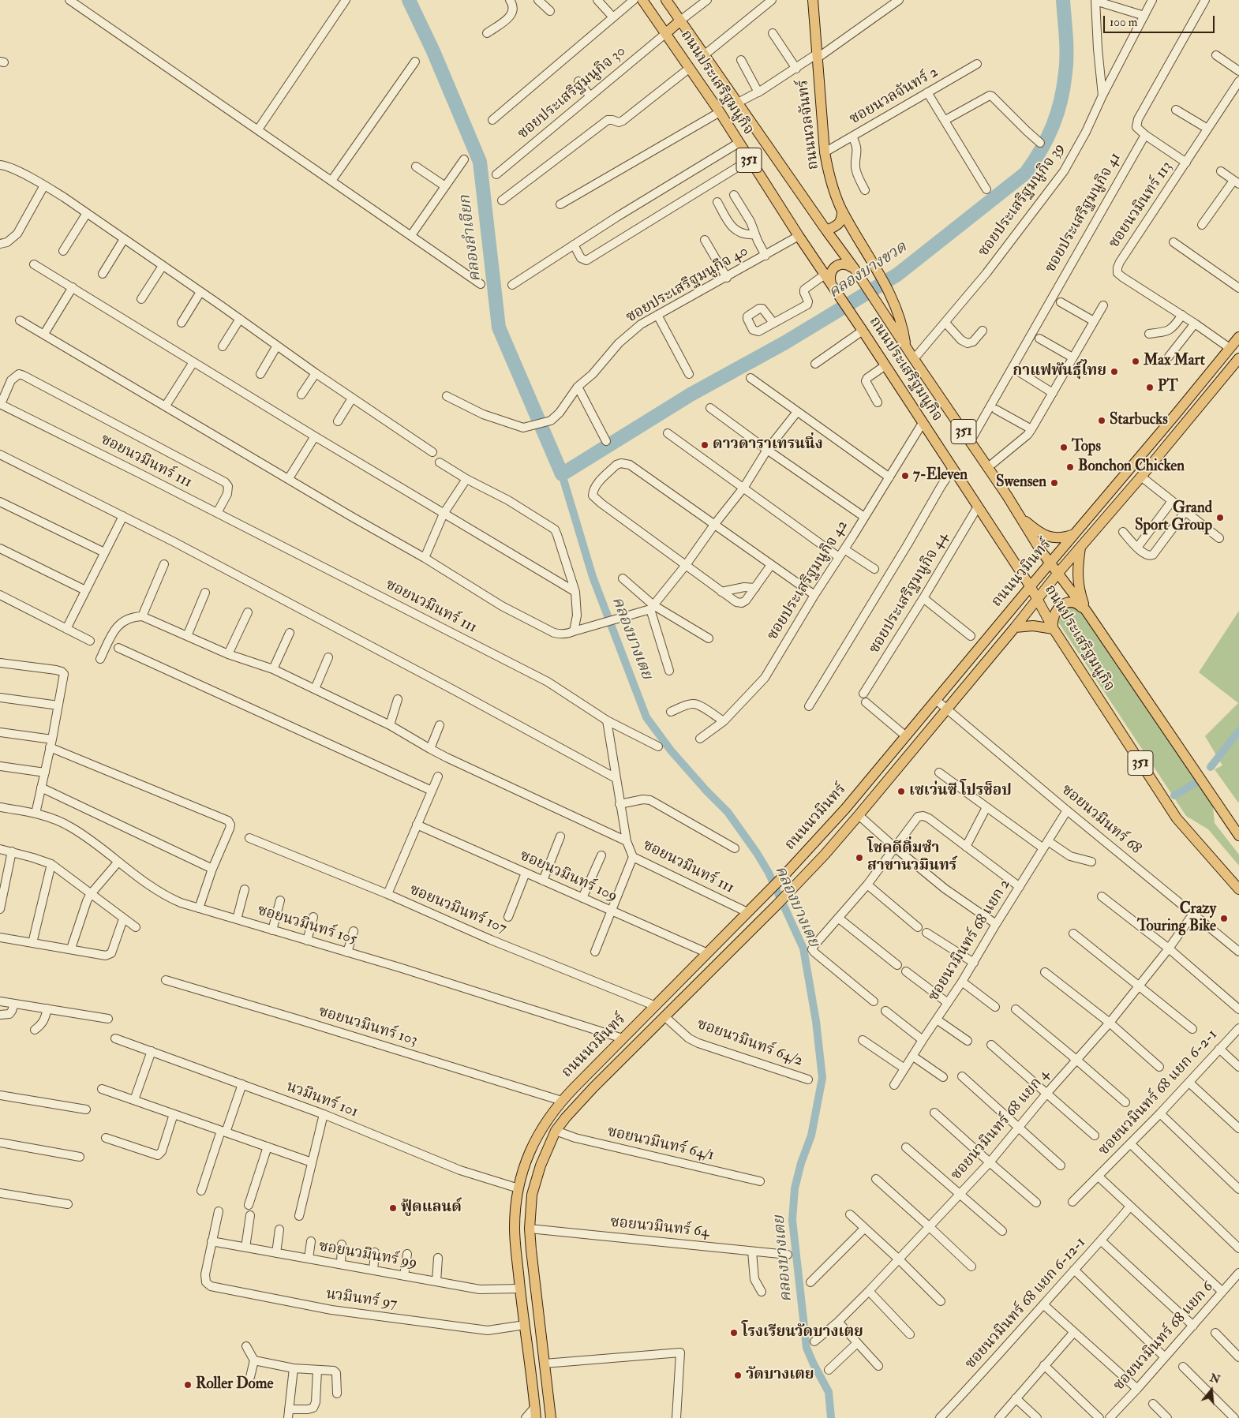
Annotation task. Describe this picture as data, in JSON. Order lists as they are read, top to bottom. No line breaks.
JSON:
{"streets":{"main road":["ถนนประเสริฐมนูกิจ","ถนนนวลจันทร์","351","ถนนนวมินทร์"],"street":["ซอยประเสริฐมนูกิจ 30","ซอยนวลจันทร์ 2","ซอยประเสริฐมนูกิจ 39","ซอยนวมินทร์ 113","ซอยประเสริฐมนูกิจ 41","ซอยประเสริฐมนูกิจ 40","ซอยนวมินทร์ 111","ซอยประเสริฐมนูกิจ 42","ซอยประเสริฐมนูกิจ 44","ซอยนวมินทร์ 68","ซอยนวมินทร์ 109","ซอยนวมินทร์ 107","ซอยนวมินทร์ 105","ซอยนวมินทร์ 68 แยก 2","ซอยนวมินทร์ 103","ซอยนวมินทร์ 64/2","ซอยนวมินทร์ 68 แยก 6-2-1","นวมินทร์ 101","ซอยนวมินทร์ 68 แยก 4","ซอยนวมินทร์ 64/1","ซอยนวมินทร์ 64","ซอยนวมินทร์ 99","นวมินทร์ 97","ซอยนวมินทร์ 68 แยก 6-12-1","ซอยนวมินทร์ 68 แยก 6"]},"crossings":[["ถนนประเสริฐมนูกิจ","ซอยประเสริฐมนูกิจ 30"],["ถนนประเสริฐมนูกิจ","ถนนนวลจันทร์"],["ถนนประเสริฐมนูกิจ","ซอยประเสริฐมนูกิจ 39"],["ถนนประเสริฐมนูกิจ","ซอยประเสริฐมนูกิจ 41"],["ถนนประเสริฐมนูกิจ","ซอยประเสริฐมนูกิจ 40"],["ถนนประเสริฐมนูกิจ","ถนนนวมินทร์"],["ถนนประเสริฐมนูกิจ","ซอยประเสริฐมนูกิจ 42"],["ถนนประเสริฐมนูกิจ","ซอยประเสริฐมนูกิจ 44"],["ซอยนวลจันทร์ 2","ถนนนวลจันทร์"],["ซอยนวมินทร์ 113","ถนนนวมินทร์"],["ซอยนวมินทร์ 111","ถนนนวมินทร์"],["ถนนนวมินทร์","ซอยนวมินทร์ 68"],["ถนนนวมินทร์","ซอยนวมินทร์ 109"],["ถนนนวมินทร์","ซอยนวมินทร์ 107"],["ถนนนวมินทร์","ซอยนวมินทร์ 105"],["ถนนนวมินทร์","ซอยนวมินทร์ 103"],["ถนนนวมินทร์","ซอยนวมินทร์ 64/2"],["ถนนนวมินทร์","นวมินทร์ 101"],["ถนนนวมินทร์","ซอยนวมินทร์ 64/1"],["ถนนนวมินทร์","ซอยนวมินทร์ 64"],["ถนนนวมินทร์","ซอยนวมินทร์ 99"],["ถนนนวมินทร์","นวมินทร์ 97"],["ซอยนวมินทร์ 68","ซอยนวมินทร์ 68 แยก 2"],["ซอยนวมินทร์ 68","ซอยนวมินทร์ 68 แยก 4"],["ซอยนวมินทร์ 99","นวมินทร์ 97"]],"water":["คลองลำเจียก","คลองบางขวด","คลองบางเตย"],"places":["Max Mart","กาแฟพันธุ์ไทย","PT","Starbucks","ดาวดาราเทรนนิ่ง","Tops","Bonchon Chicken","7-Eleven","Swensen","Grand Sport Group","เซเว่นซี โปรช็อป","โชคดีติ่มซำ สาขานวมินทร์","Crazy Touring Bike","ฟู้ดแลนด์","โรงเรียนวัดบางเตย","วัดบางเตย","Roller Dome"],"scale_bar":"100 m","north":"top"}
